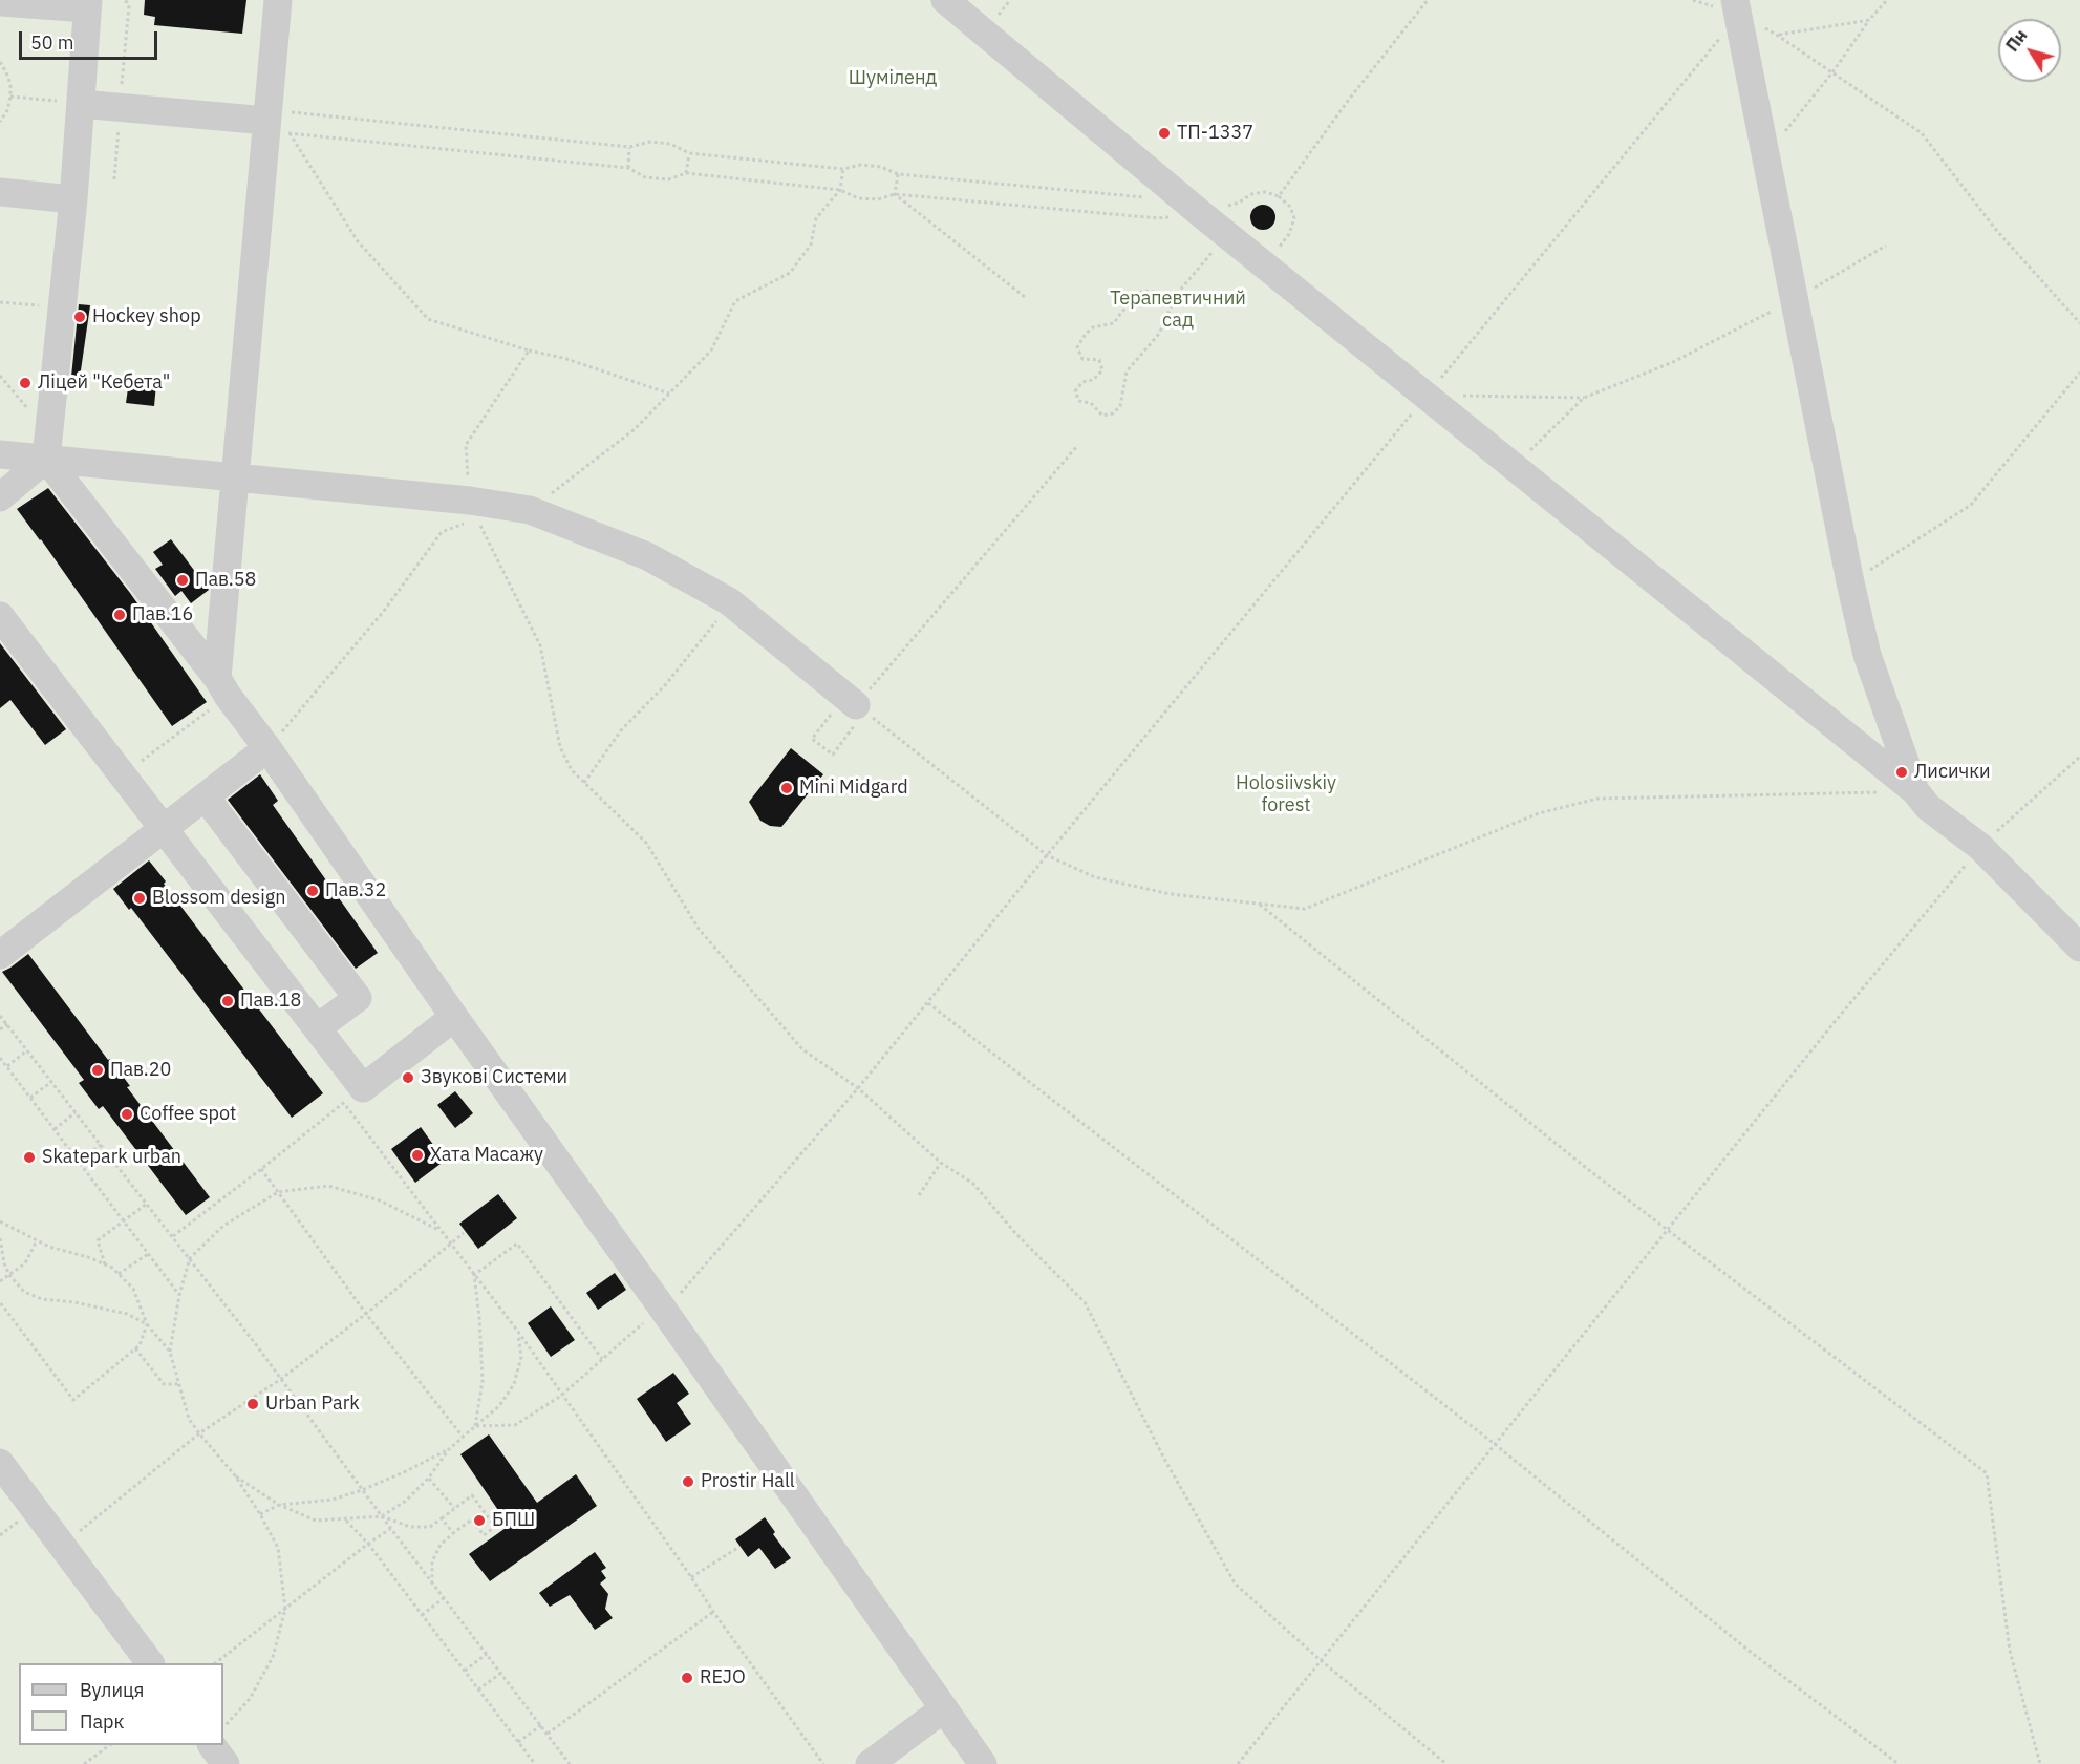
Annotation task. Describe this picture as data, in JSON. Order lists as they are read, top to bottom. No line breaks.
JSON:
{"parks":["Шуміленд","Терапевтичний сад","Holosiivskiy forest"],"places":["ТП-1337","Hockey shop","Ліцей \"Кебета\"","Пав.58","Пав.16","Лисички","Mini Midgard","Пав.32","Blossom design","Пав.18","Пав.20","Звукові Системи","Coffee spot","Хата Масажу","Skatepark urban","Urban Park","Prostir Hall","БПШ","REJO"],"legend":["Вулиця","Парк"],"scale_bar":"50 m","north":"top left"}
